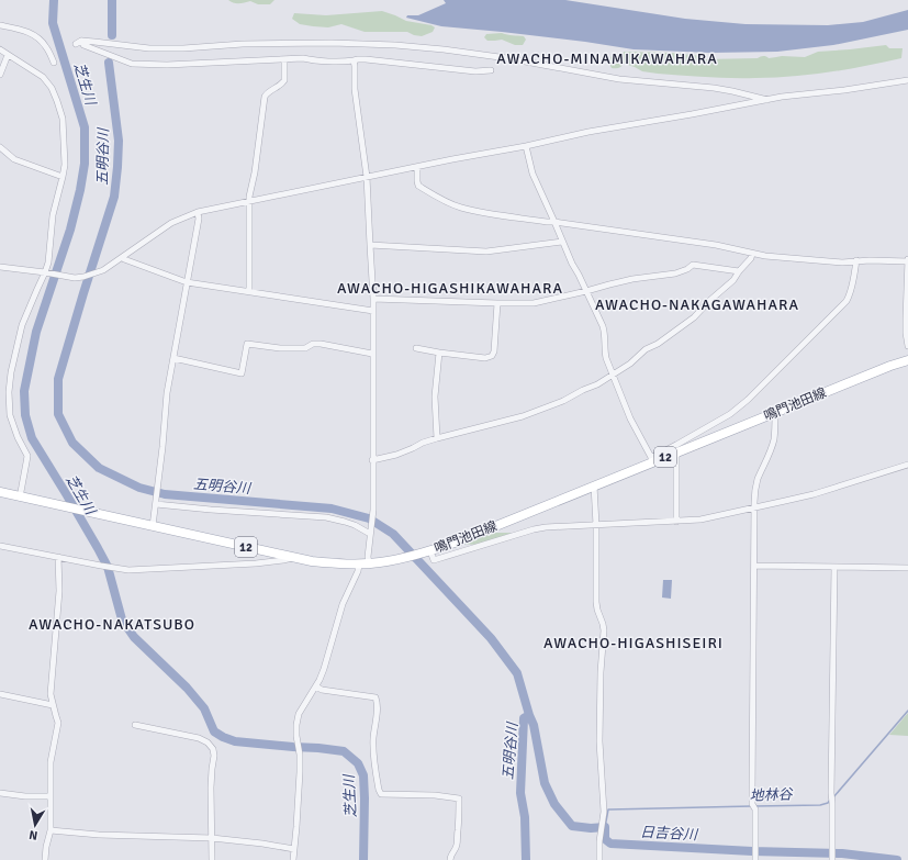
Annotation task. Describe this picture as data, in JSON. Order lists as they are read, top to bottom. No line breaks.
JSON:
{"streets":{"main road":["鳴門池田線","12"]},"districts":["AWACHO-MINAMIKAWAHARA","AWACHO-HIGASHIKAWAHARA","AWACHO-NAKAGAWAHARA","AWACHO-NAKATSUBO","AWACHO-HIGASHISEIRI"],"water":["芝生川","五明谷川","地林谷","日吉谷川"],"north":"bottom"}
